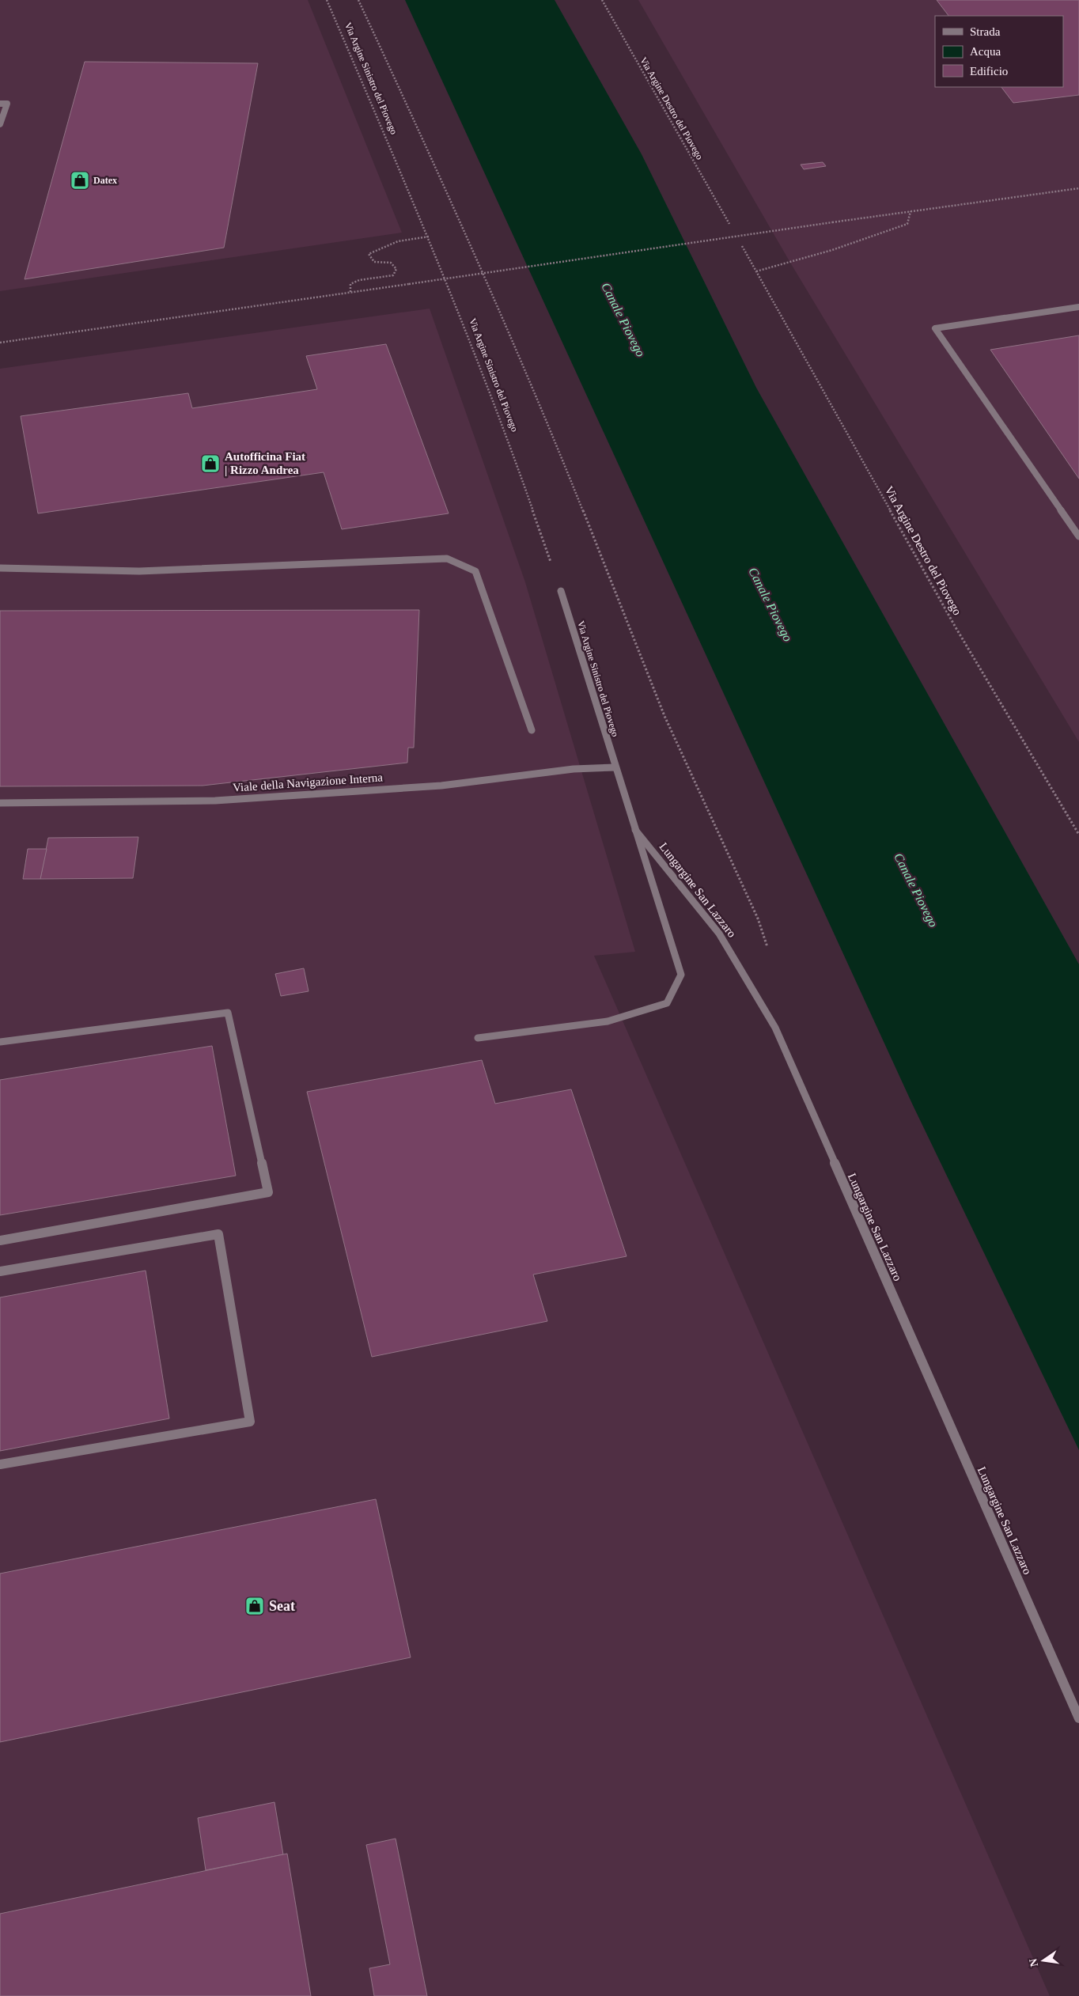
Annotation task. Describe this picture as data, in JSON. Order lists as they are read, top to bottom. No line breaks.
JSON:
{"streets":{"street":["Via Argine Sinistro del Piovego","Viale della Navigazione Interna","Lungargine San Lazzaro"],"path":["Via Argine Destro del Piovego"]},"crossings":[["Via Argine Sinistro del Piovego","Viale della Navigazione Interna"],["Via Argine Sinistro del Piovego","Lungargine San Lazzaro"],["Viale della Navigazione Interna","Lungargine San Lazzaro"]],"water":["Canale Piovego"],"places":{"shop":["Datex","Autofficina Fiat | Rizzo Andrea","Seat"]},"legend":["Strada","Acqua","Edificio"],"north":"left"}
